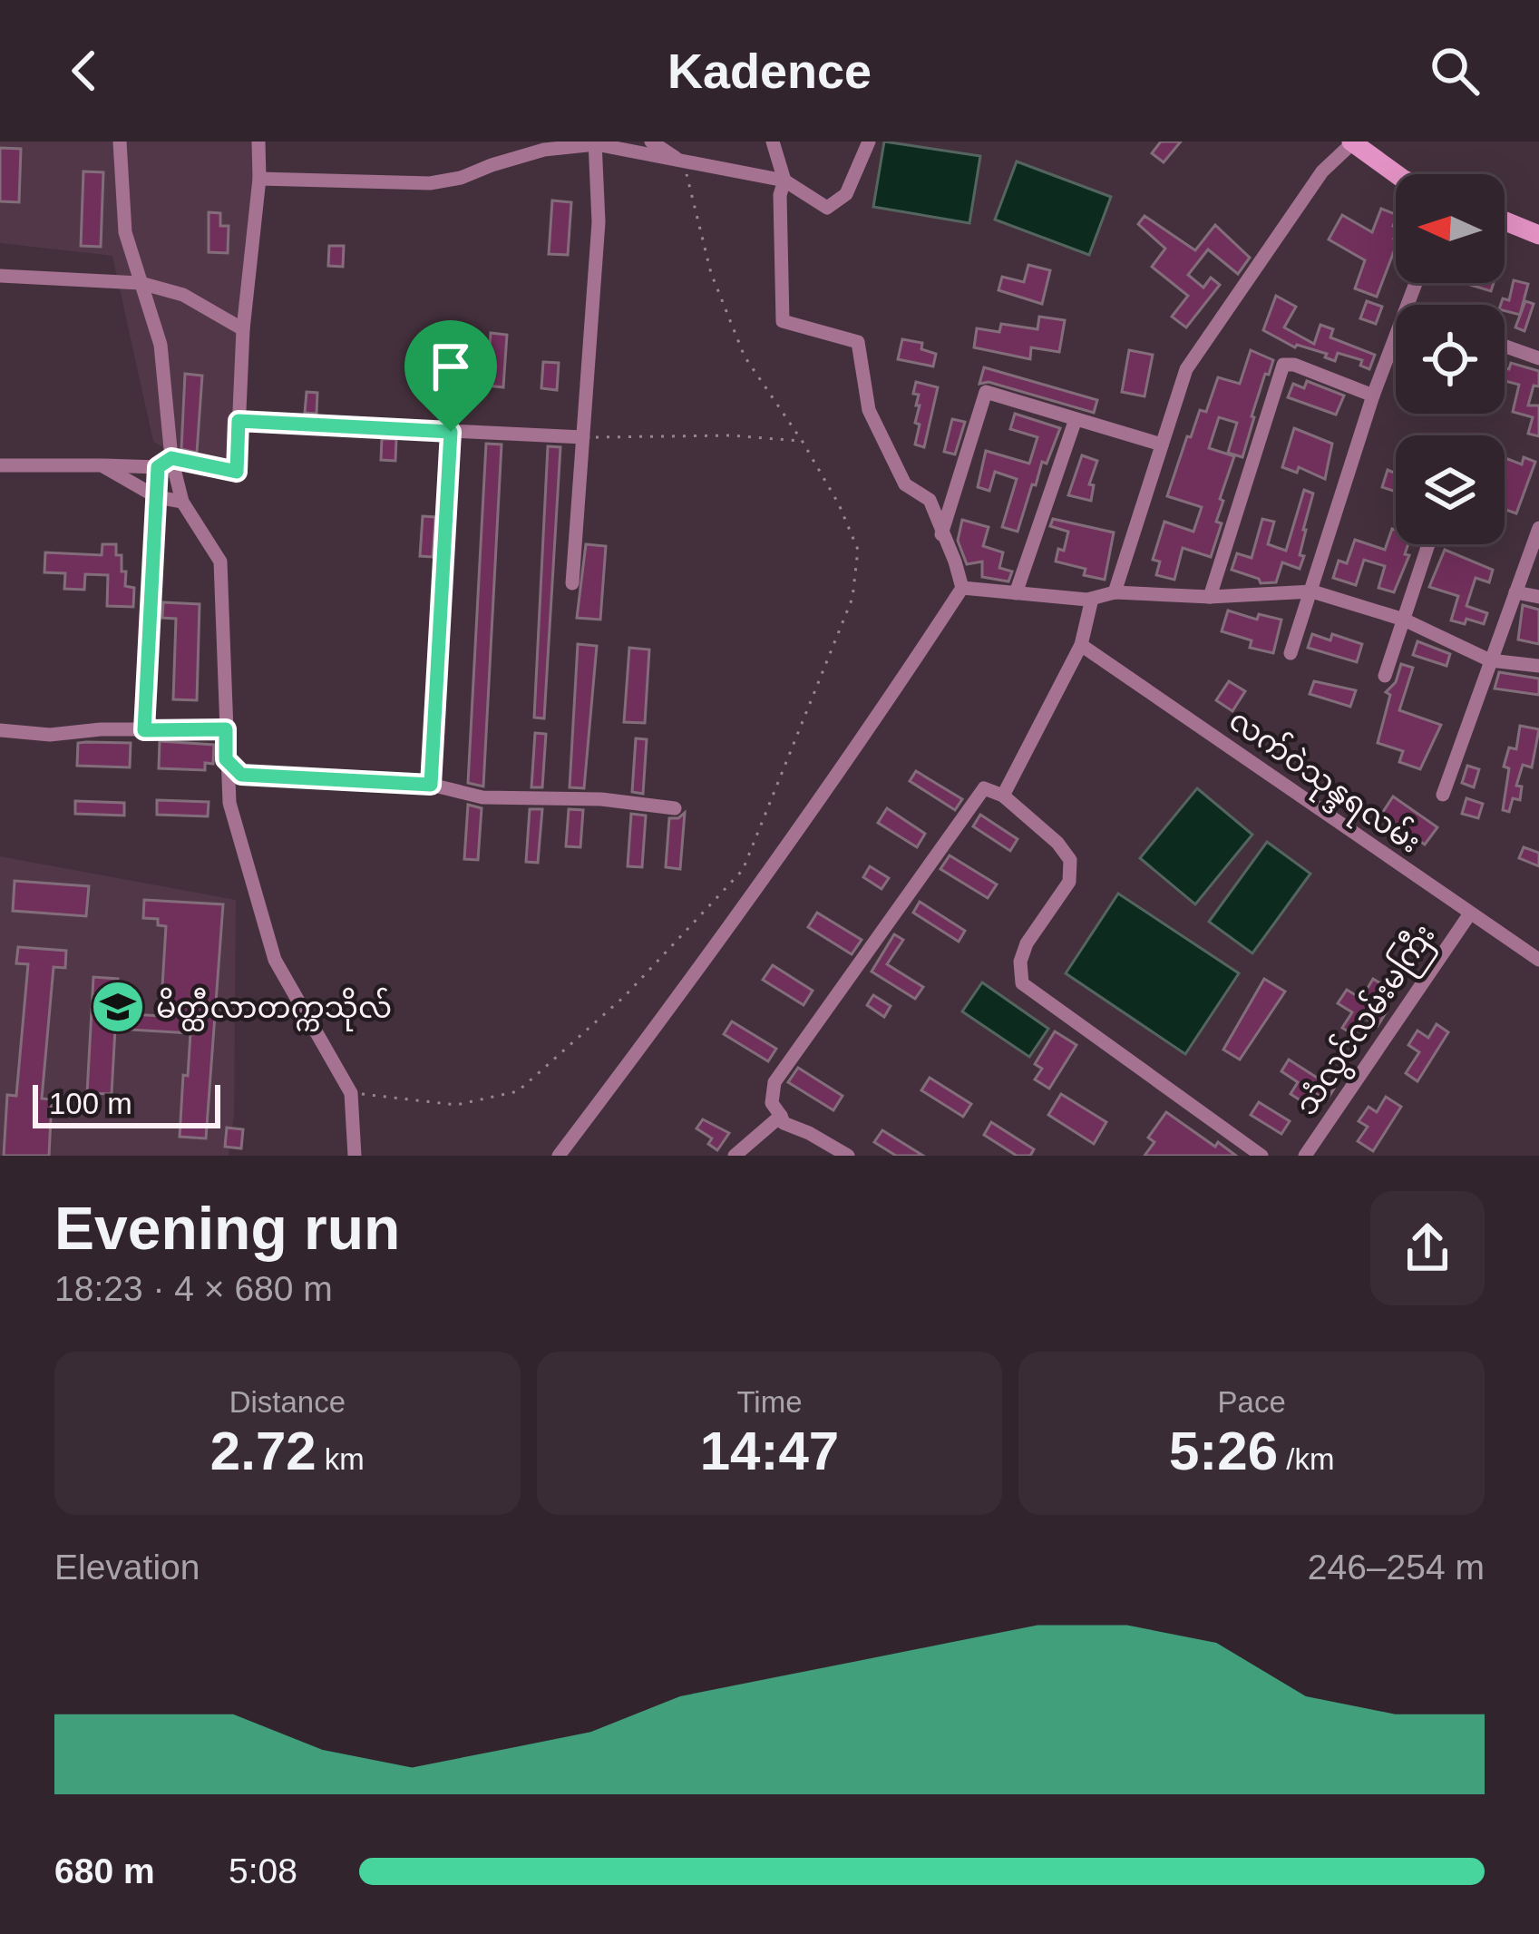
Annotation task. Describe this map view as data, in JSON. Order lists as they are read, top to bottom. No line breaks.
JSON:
{"streets":{"street":["လက်ဝဲသုန္ဒရလမ်း","သံလွင်လမ်းမကြီး"]},"crossings":[["လက်ဝဲသုန္ဒရလမ်း","သံလွင်လမ်းမကြီး"]],"places":{"school or university":["မိတ္ထီလာတက္ကသိုလ်"]},"scale_bar":"100 m","north":"left","page":{"header":"Kadence","scale":"100 m","heading":["Evening run","18:23 · 4 × 680 m"],"stats":[["Distance","2.72 km"],["Time","14:47"],["Pace","5:26 /km"]],"chart":["Elevation","246–254 m"],"list":[{"name":"680 m","note":"5:08"}]}}
